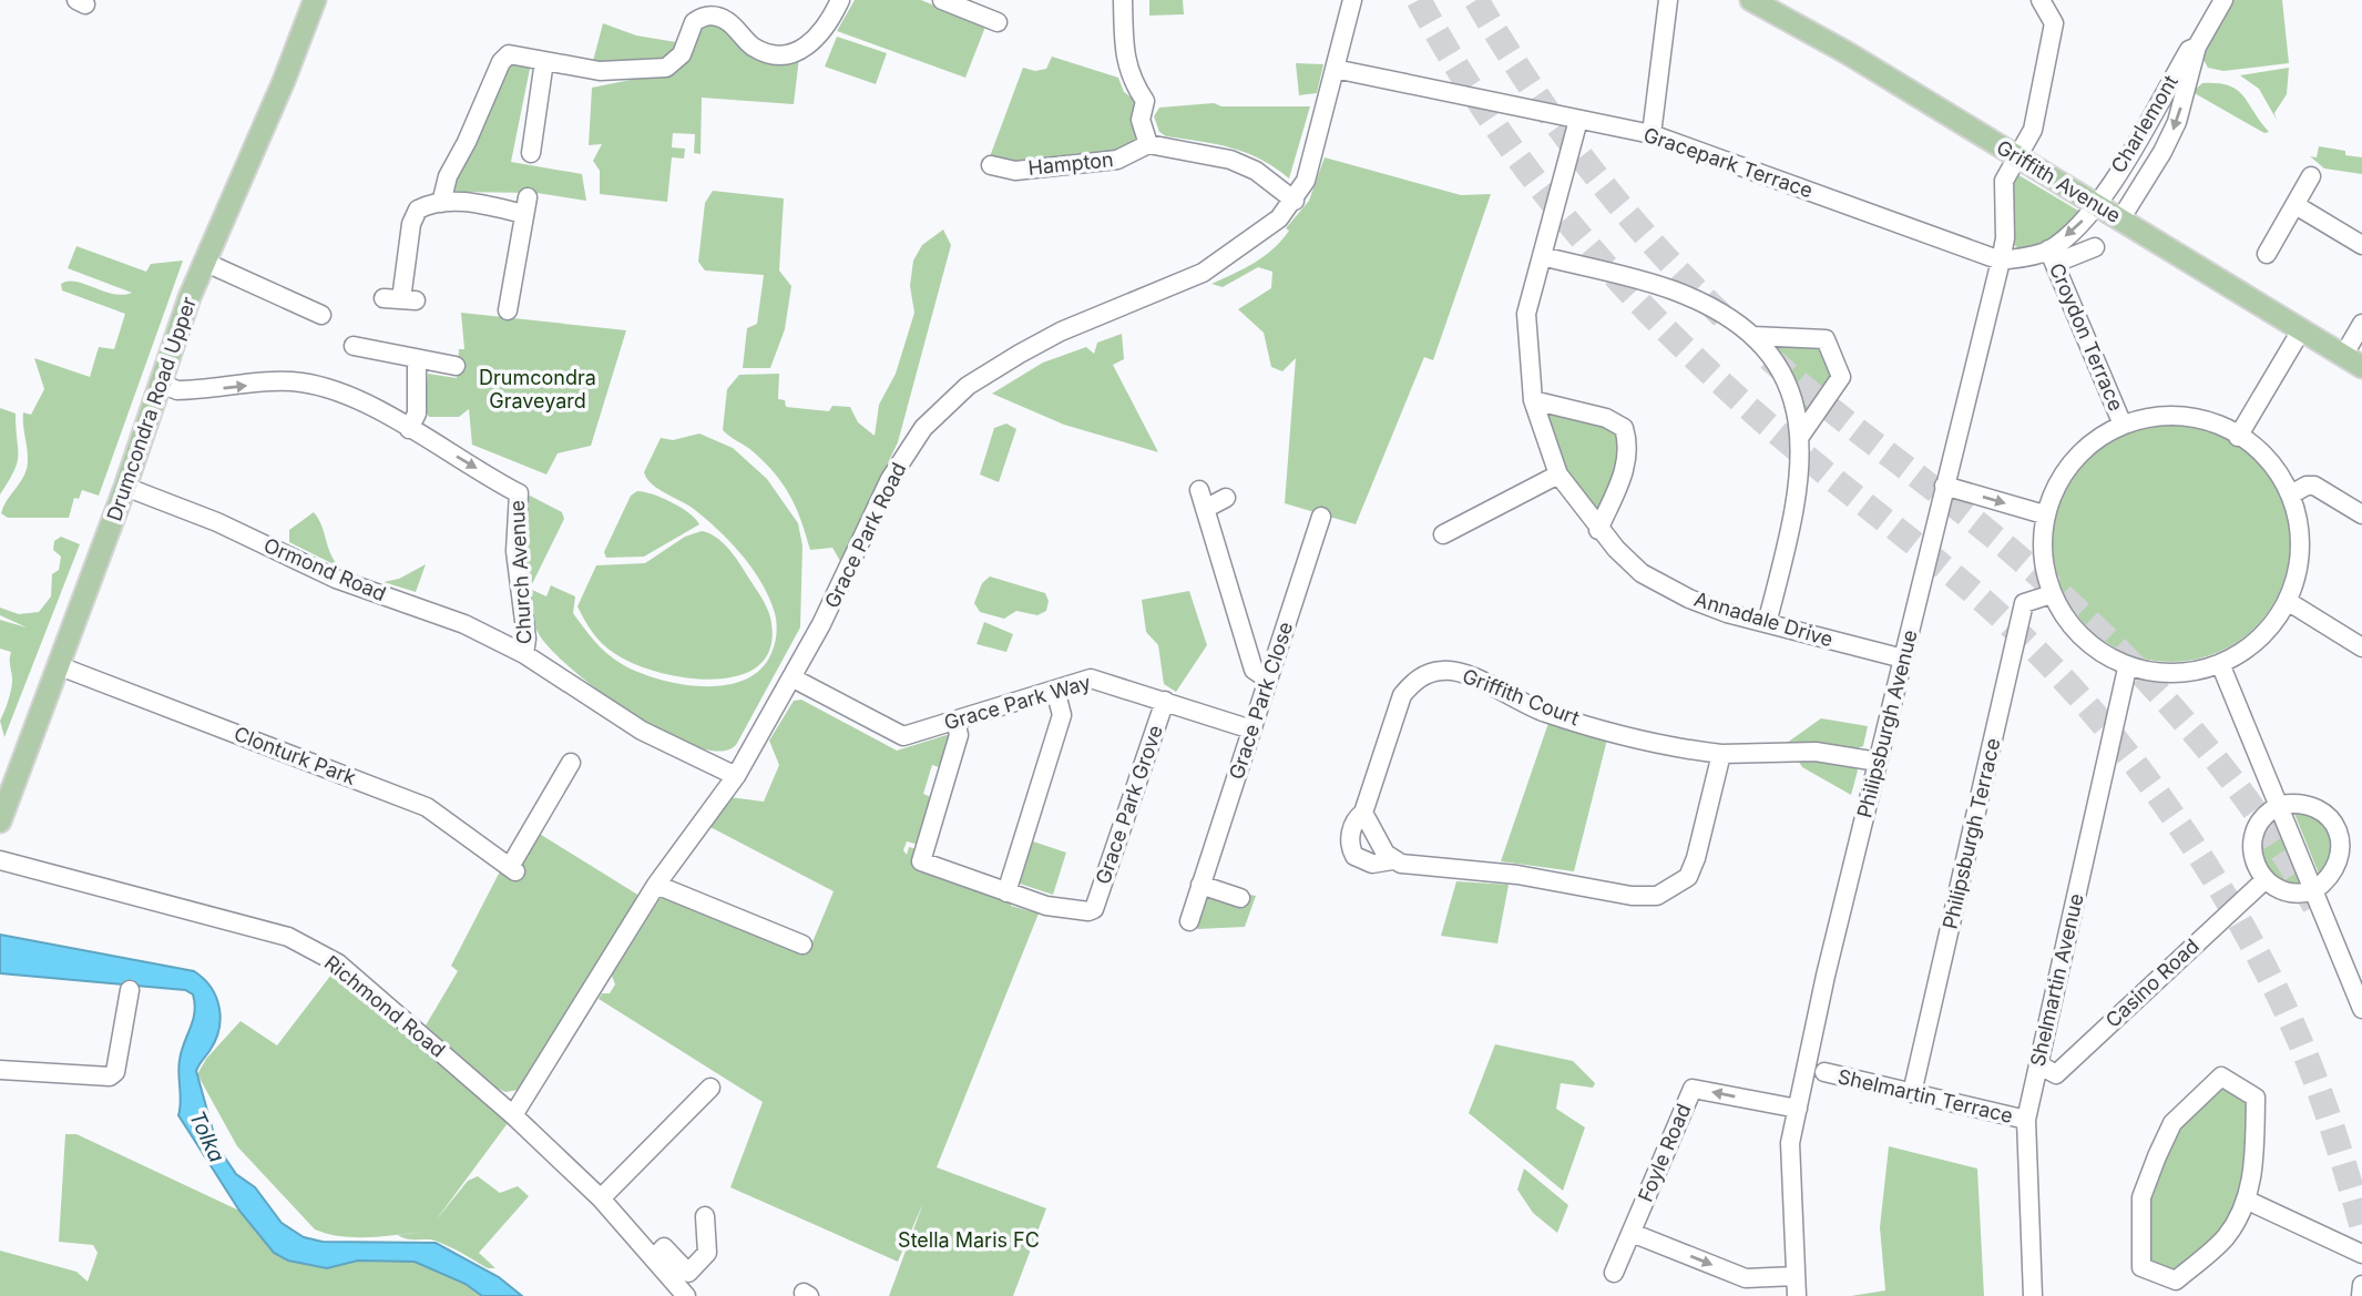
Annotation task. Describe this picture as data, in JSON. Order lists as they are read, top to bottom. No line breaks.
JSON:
{"streets":{"main road":["Griffith Avenue","Drumcondra Road Upper"],"street":["Charlemont","Gracepark Terrace","Hampton","Croydon Terrace","Grace Park Road","Ormond Road","Church Avenue","Annadale Drive","Griffith Court","Grace Park Close","Grace Park Way","Philipsburgh Avenue","Clonturk Park","Grace Park Grove","Philipsburgh Terrace","Shelmartin Avenue","Casino Road","Richmond Road","Shelmartin Terrace","Foyle Road"]},"crossings":[["Charlemont","Griffith Avenue"],["Gracepark Terrace","Grace Park Road"],["Gracepark Terrace","Annadale Drive"],["Gracepark Terrace","Philipsburgh Avenue"],["Griffith Avenue","Philipsburgh Avenue"],["Croydon Terrace","Philipsburgh Terrace"],["Croydon Terrace","Shelmartin Avenue"],["Drumcondra Road Upper","Ormond Road"],["Drumcondra Road Upper","Church Avenue"],["Drumcondra Road Upper","Clonturk Park"],["Grace Park Road","Church Avenue"],["Grace Park Road","Grace Park Way"],["Grace Park Road","Richmond Road"],["Ormond Road","Church Avenue"],["Annadale Drive","Philipsburgh Avenue"],["Griffith Court","Philipsburgh Avenue"],["Grace Park Close","Grace Park Way"],["Grace Park Way","Grace Park Grove"],["Philipsburgh Avenue","Foyle Road"],["Philipsburgh Terrace","Shelmartin Avenue"],["Philipsburgh Terrace","Shelmartin Terrace"],["Shelmartin Avenue","Casino Road"],["Shelmartin Avenue","Shelmartin Terrace"]],"water":["Tolka"],"parks":["Drumcondra Graveyard","Stella Maris FC"]}
